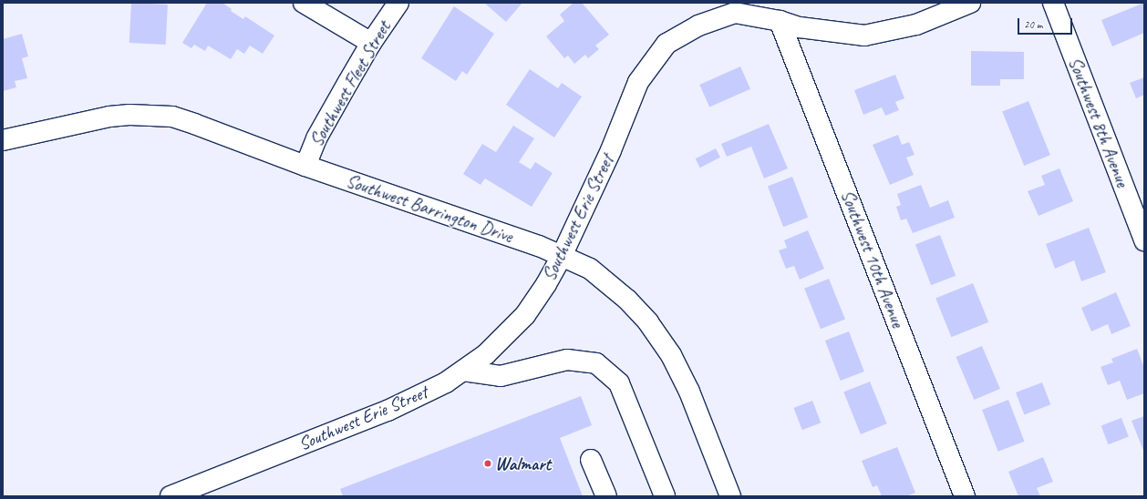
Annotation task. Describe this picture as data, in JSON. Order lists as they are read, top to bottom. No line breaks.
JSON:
{"streets":{"street":["Southwest Fleet Street","Southwest 8th Avenue","Southwest Barrington Drive","Southwest Erie Street","Southwest 10th Avenue"]},"crossings":[["Southwest Fleet Street","Southwest Barrington Drive"],["Southwest Barrington Drive","Southwest Erie Street"],["Southwest Erie Street","Southwest 10th Avenue"]],"places":["Walmart"],"scale_bar":"20 m"}
